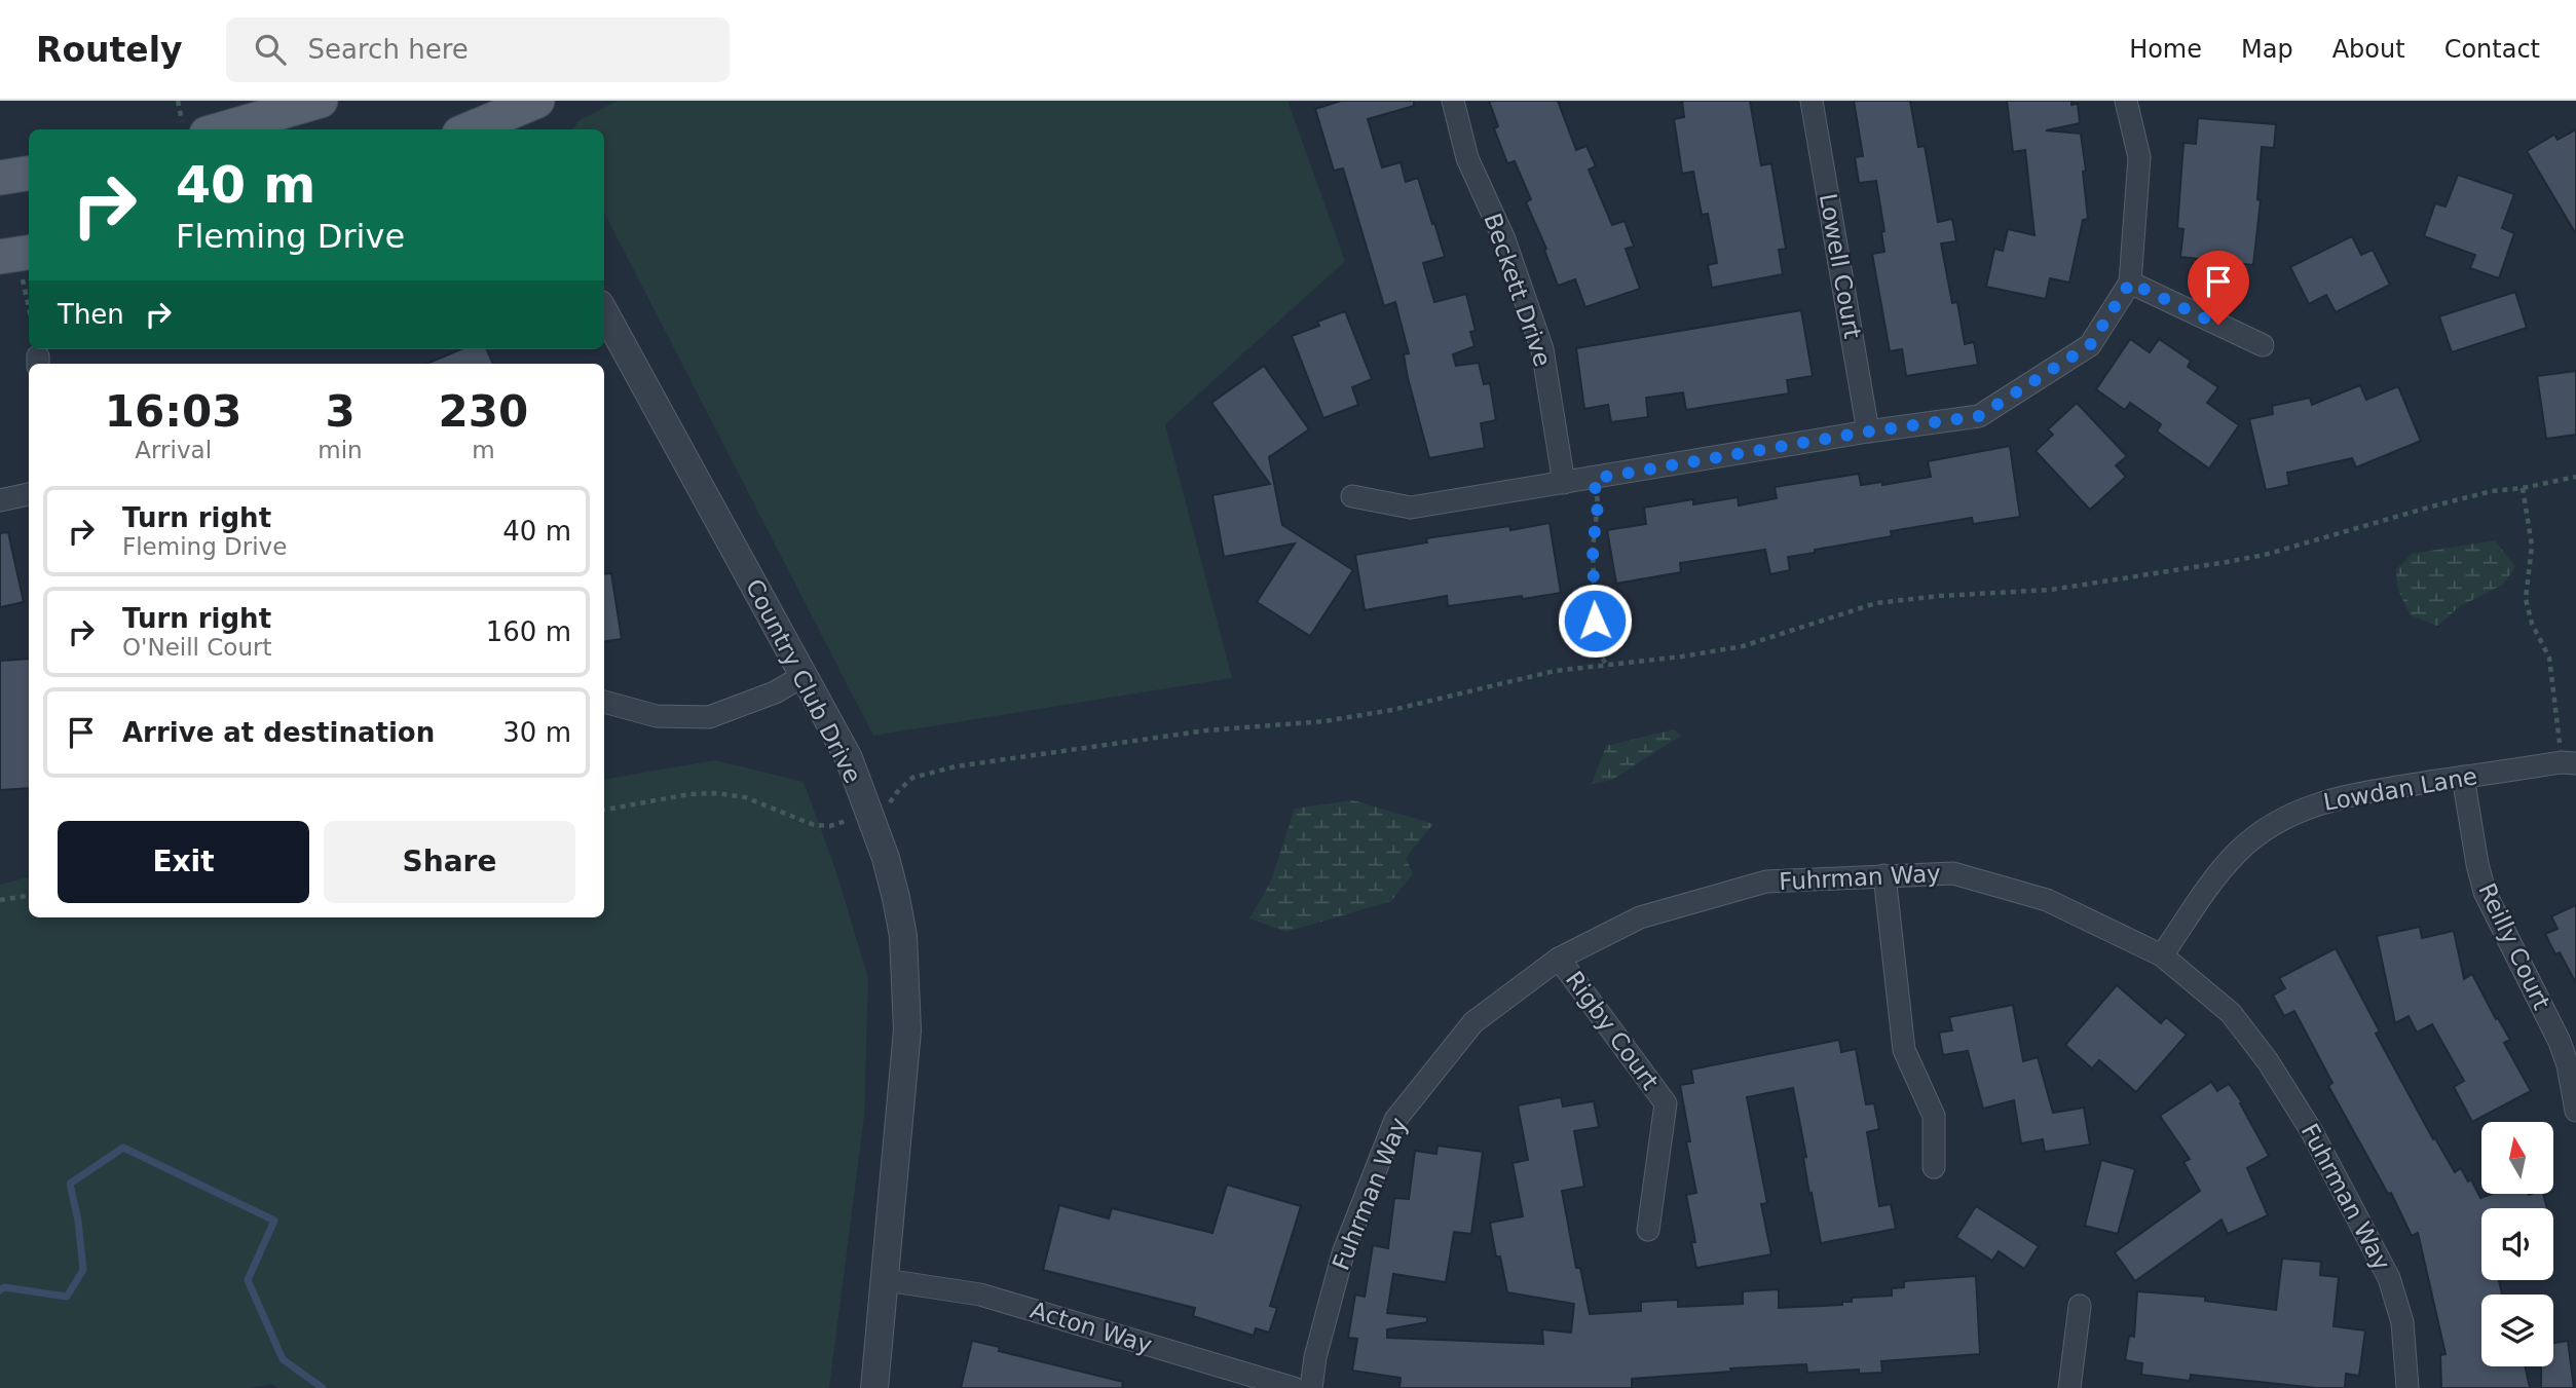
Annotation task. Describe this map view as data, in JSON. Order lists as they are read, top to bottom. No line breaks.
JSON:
{"streets":{"street":["Lowell Court","Beckett Drive","Country Club Drive","Lowdan Lane","Fuhrman Way","Reilly Court","Rigby Court","Acton Way"]},"crossings":[["Country Club Drive","Acton Way"],["Lowdan Lane","Fuhrman Way"],["Lowdan Lane","Reilly Court"],["Fuhrman Way","Rigby Court"]],"north":"top","page":{"header":"Routely","search":"Search here","nav":["Home","Map","About","Contact"],"turn":["40 m","Fleming Drive"],"then":"Then","eta":["16:03","Arrival","3","min","230","m"],"list":[{"name":"Turn right","note":"Fleming Drive","value":"40 m"},{"name":"Turn right","note":"O'Neill Court","value":"160 m"},{"name":"Arrive at destination","value":"30 m"}],"buttons":["Exit","Share"]}}
